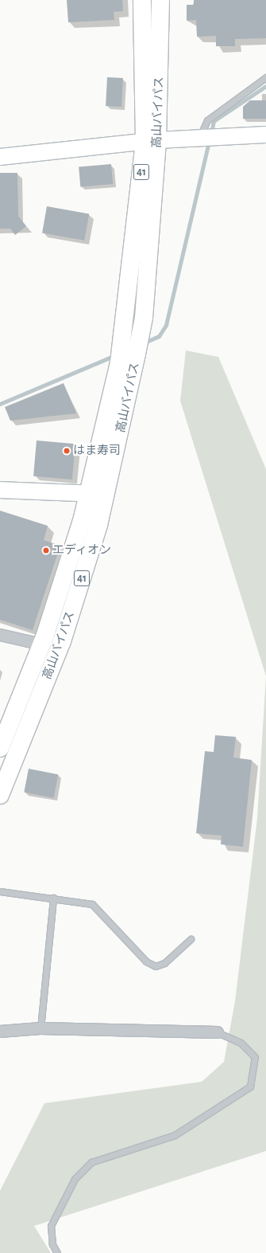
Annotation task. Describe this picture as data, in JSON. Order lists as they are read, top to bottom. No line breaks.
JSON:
{"streets":{"highway":["高山バイパス","41"]},"places":["はま寿司","エディオン"]}
